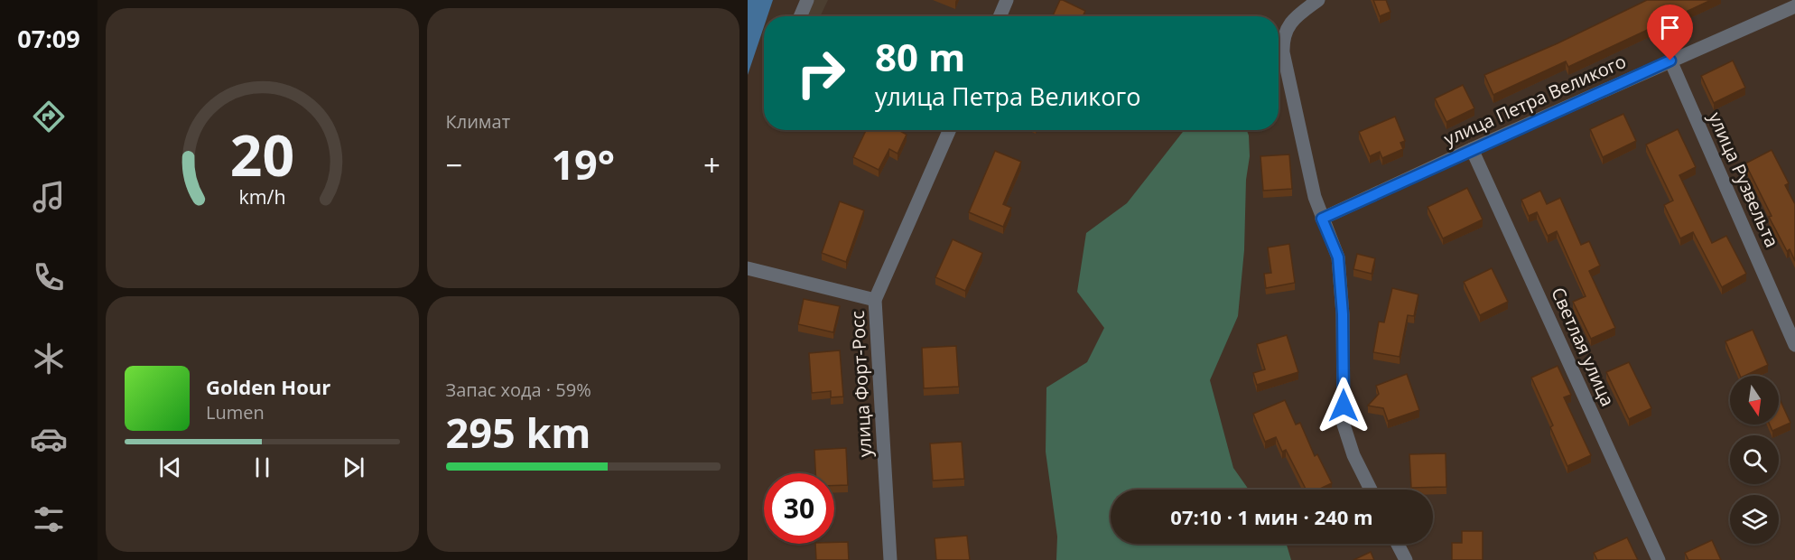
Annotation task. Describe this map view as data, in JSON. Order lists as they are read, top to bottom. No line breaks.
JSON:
{"streets":{"street":["улица Петра Великого","улица Рузвельта","Светлая улица","улица Форт-Росс"]},"crossings":[["улица Петра Великого","улица Рузвельта"],["улица Петра Великого","Светлая улица"]],"north":"bottom","page":{"tabs":"07:09","tile":["Климат",["Запас хода · 59%","295 km"]],"turn":["80 m","улица Петра Великого"],"heat":["−","19°","+"],"song":["Golden Hour","Lumen"],"limit":"30","trip":"07:10 · 1 мин · 240 m","gauge":["20","km/h"]}}
